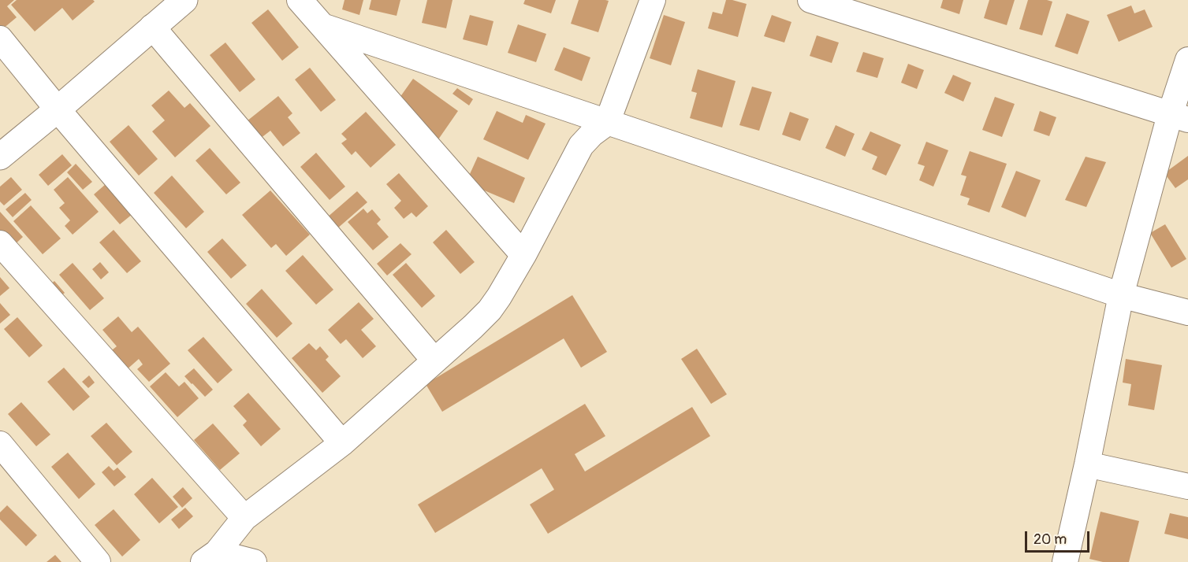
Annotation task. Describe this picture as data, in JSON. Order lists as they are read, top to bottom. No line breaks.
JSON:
{"scale_bar":"20 m"}
